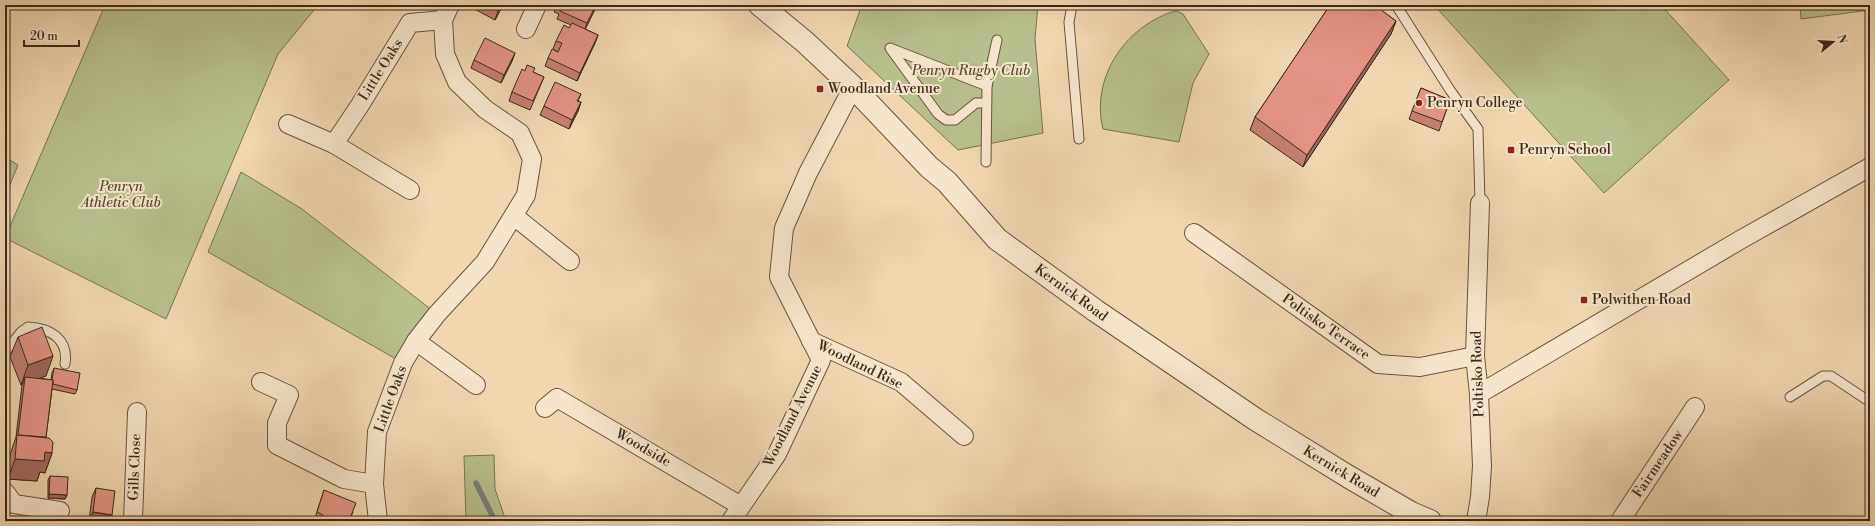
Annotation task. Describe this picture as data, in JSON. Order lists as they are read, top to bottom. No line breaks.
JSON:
{"streets":{"street":["Little Oaks","Kernick Road","Poltisko Terrace","Woodland Rise","Poltisko Road","Woodland Avenue","Woodside","Fairmeadow","Gills Close"]},"crossings":[["Kernick Road","Woodland Avenue"],["Poltisko Terrace","Poltisko Road"],["Woodland Rise","Woodland Avenue"],["Woodland Avenue","Woodside"]],"parks":["Penryn Rugby Club","Penryn Athletic Club"],"places":{"transit":["Woodland Avenue","Penryn School","Polwithen Road"],"other":["Penryn College"]},"scale_bar":"20 m","north":"right"}
